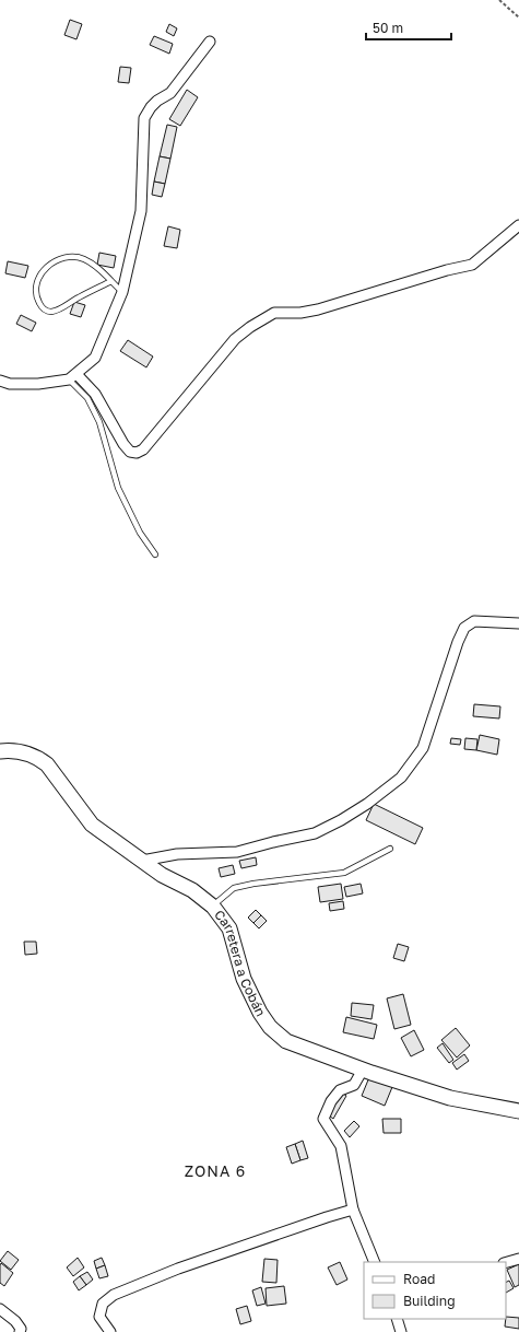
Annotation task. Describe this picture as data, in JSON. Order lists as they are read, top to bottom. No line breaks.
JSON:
{"streets":{"street":["Carretera a Cobán"]},"districts":["ZONA 6"],"legend":["Road","Building"],"scale_bar":"50 m"}
